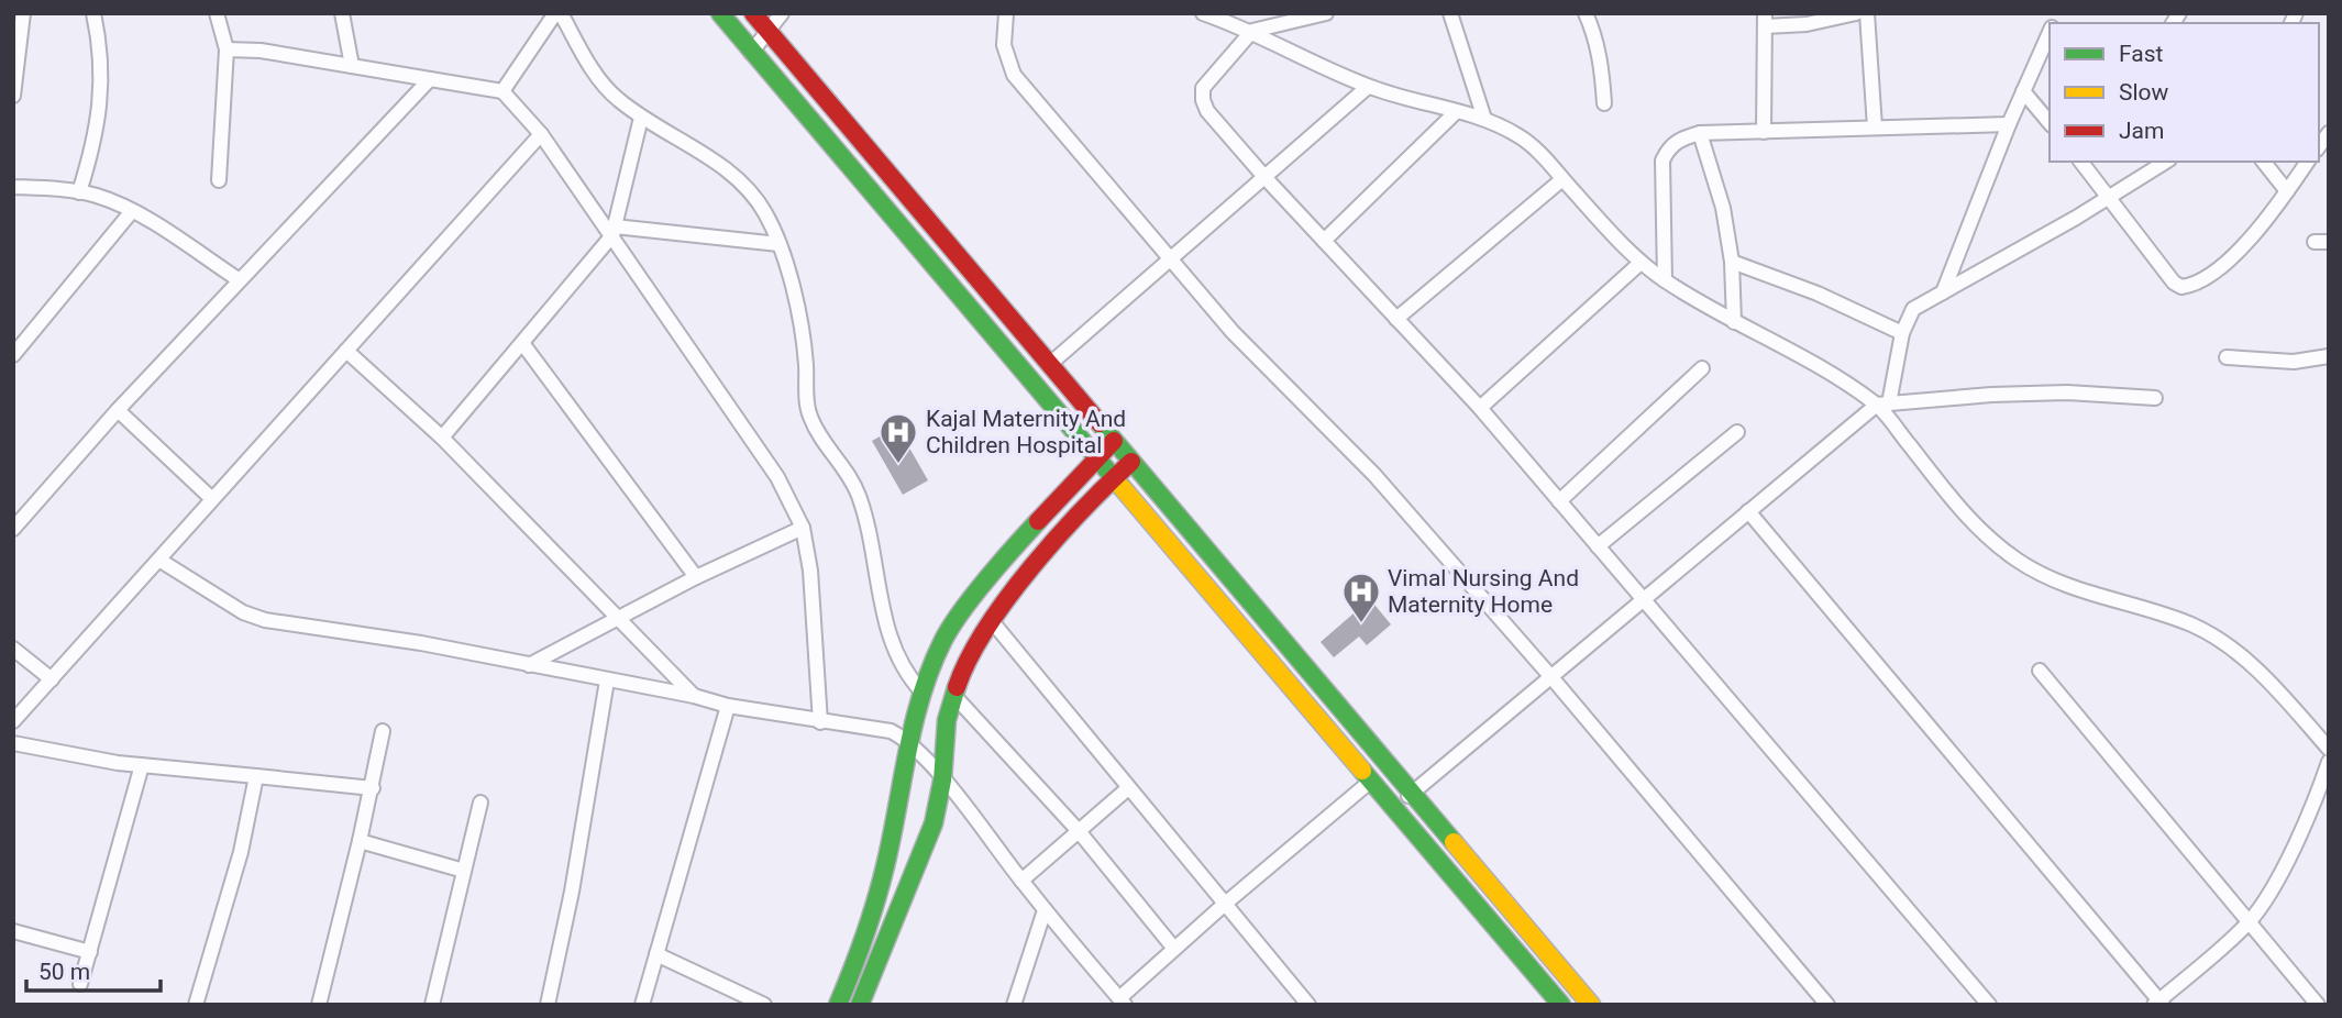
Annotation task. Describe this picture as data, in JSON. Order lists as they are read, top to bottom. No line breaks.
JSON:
{"places":{"hospital":["Kajal Maternity And Children Hospital","Vimal Nursing And Maternity Home"]},"legend":["Fast","Slow","Jam"],"scale_bar":"50 m"}
